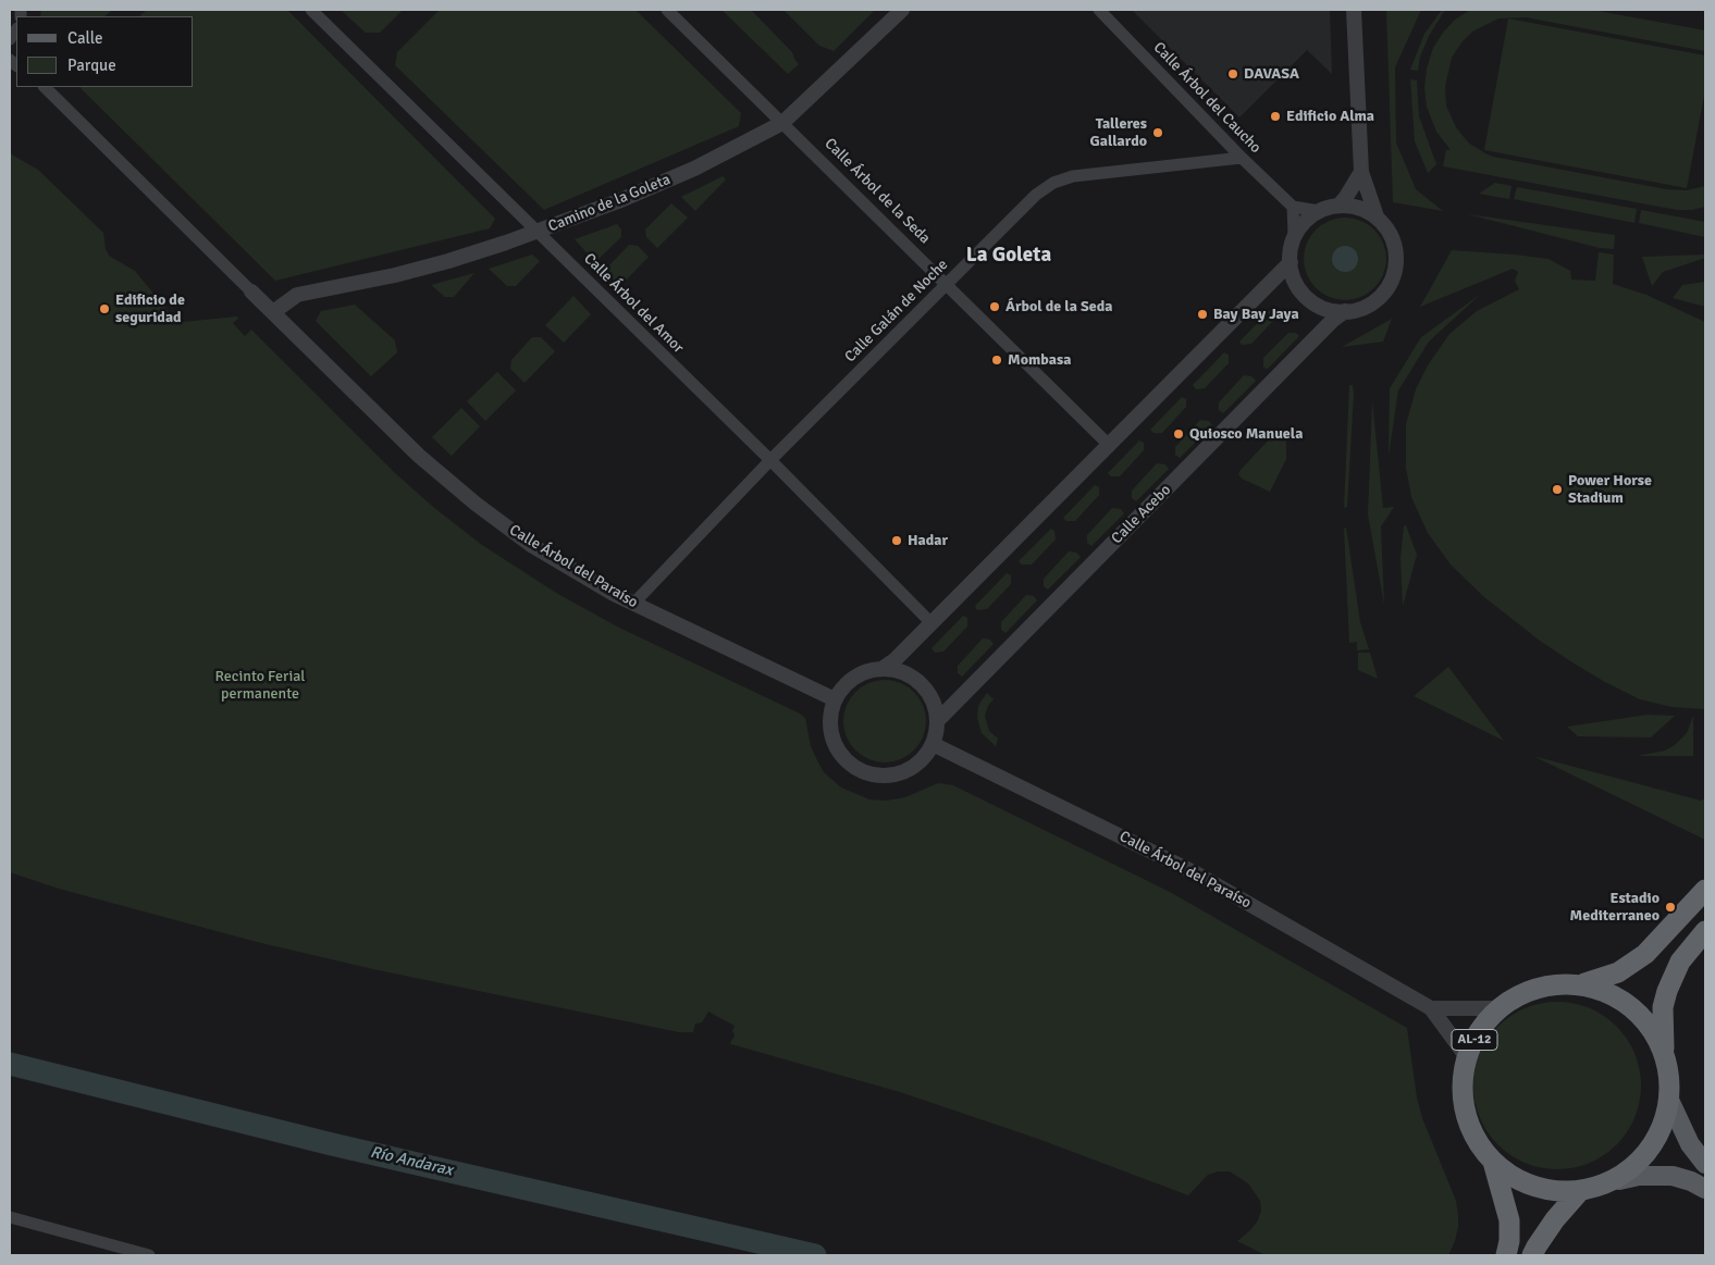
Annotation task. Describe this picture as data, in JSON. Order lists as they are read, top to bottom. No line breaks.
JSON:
{"streets":{"highway":["AL-12"],"street":["Calle Árbol del Caucho","Calle Árbol de la Seda","Camino de la Goleta","Calle Árbol del Amor","Calle Galán de Noche","Calle Acebo","Calle Árbol del Paraíso"]},"crossings":[["Calle Árbol del Caucho","Calle Galán de Noche"],["Calle Árbol de la Seda","Camino de la Goleta"],["Calle Árbol de la Seda","Calle Galán de Noche"],["Camino de la Goleta","Calle Árbol del Amor"],["Camino de la Goleta","Calle Árbol del Paraíso"],["Calle Árbol del Amor","Calle Galán de Noche"],["Calle Galán de Noche","Calle Árbol del Paraíso"],["Calle Acebo","Calle Árbol del Paraíso"]],"districts":["La Goleta"],"water":["Río Andarax"],"parks":["Recinto Ferial permanente"],"places":["DAVASA","Edificio Alma","Talleres Gallardo","Árbol de la Seda","Edificio de seguridad","Bay Bay Jaya","Mombasa","Quiosco Manuela","Power Horse Stadium","Hadar","Estadio Mediterraneo"],"legend":["Calle","Parque"]}
